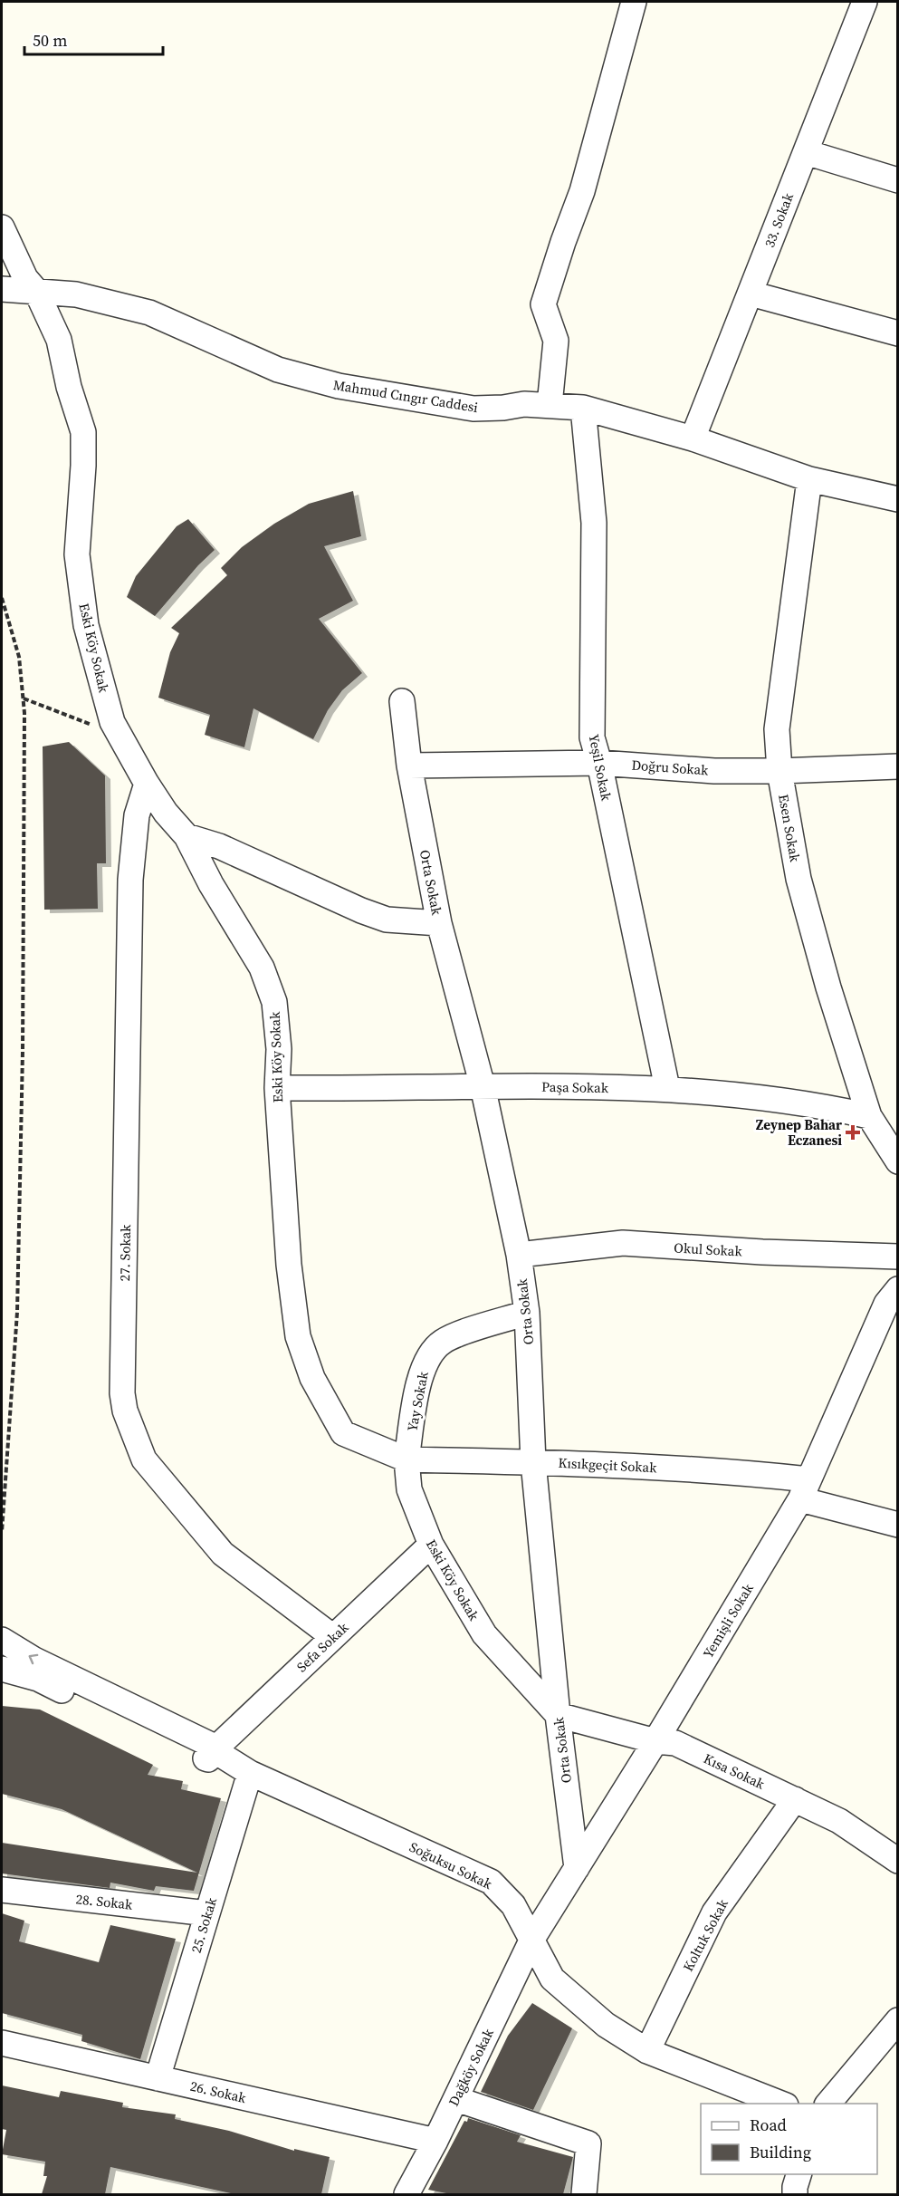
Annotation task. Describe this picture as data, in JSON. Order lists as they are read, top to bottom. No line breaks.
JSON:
{"streets":{"street":["33. Sokak","Mahmud Cıngır Caddesi","Eski Köy Sokak","Yeşil Sokak","Doğru Sokak","Esen Sokak","Orta Sokak","Paşa Sokak","Okul Sokak","27. Sokak","Yay Sokak","Kısıkgeçit Sokak","Yemişli Sokak","Sefa Sokak","Kısa Sokak","Soğuksu Sokak","28. Sokak","25. Sokak","Koltuk Sokak","Dağköy Sokak","26. Sokak"]},"crossings":[["33. Sokak","Mahmud Cıngır Caddesi"],["Mahmud Cıngır Caddesi","Eski Köy Sokak"],["Mahmud Cıngır Caddesi","Yeşil Sokak"],["Mahmud Cıngır Caddesi","Esen Sokak"],["Eski Köy Sokak","Orta Sokak"],["Eski Köy Sokak","Paşa Sokak"],["Eski Köy Sokak","27. Sokak"],["Eski Köy Sokak","Yay Sokak"],["Eski Köy Sokak","Kısıkgeçit Sokak"],["Eski Köy Sokak","Sefa Sokak"],["Eski Köy Sokak","Kısa Sokak"],["Yeşil Sokak","Doğru Sokak"],["Yeşil Sokak","Paşa Sokak"],["Doğru Sokak","Esen Sokak"],["Doğru Sokak","Orta Sokak"],["Esen Sokak","Paşa Sokak"],["Orta Sokak","Paşa Sokak"],["Orta Sokak","Okul Sokak"],["Orta Sokak","Yay Sokak"],["Orta Sokak","Kısıkgeçit Sokak"],["Orta Sokak","Yemişli Sokak"],["Orta Sokak","Kısa Sokak"],["27. Sokak","Sefa Sokak"],["Yay Sokak","Kısıkgeçit Sokak"],["Kısıkgeçit Sokak","Yemişli Sokak"],["Yemişli Sokak","Kısa Sokak"],["Yemişli Sokak","Soğuksu Sokak"],["Yemişli Sokak","Dağköy Sokak"],["Sefa Sokak","Soğuksu Sokak"],["Kısa Sokak","Koltuk Sokak"],["Soğuksu Sokak","25. Sokak"],["Soğuksu Sokak","Koltuk Sokak"],["Soğuksu Sokak","Dağköy Sokak"],["28. Sokak","25. Sokak"],["25. Sokak","26. Sokak"],["Dağköy Sokak","26. Sokak"]],"places":{"health":["Zeynep Bahar Eczanesi"]},"legend":["Road","Building"],"scale_bar":"50 m"}
